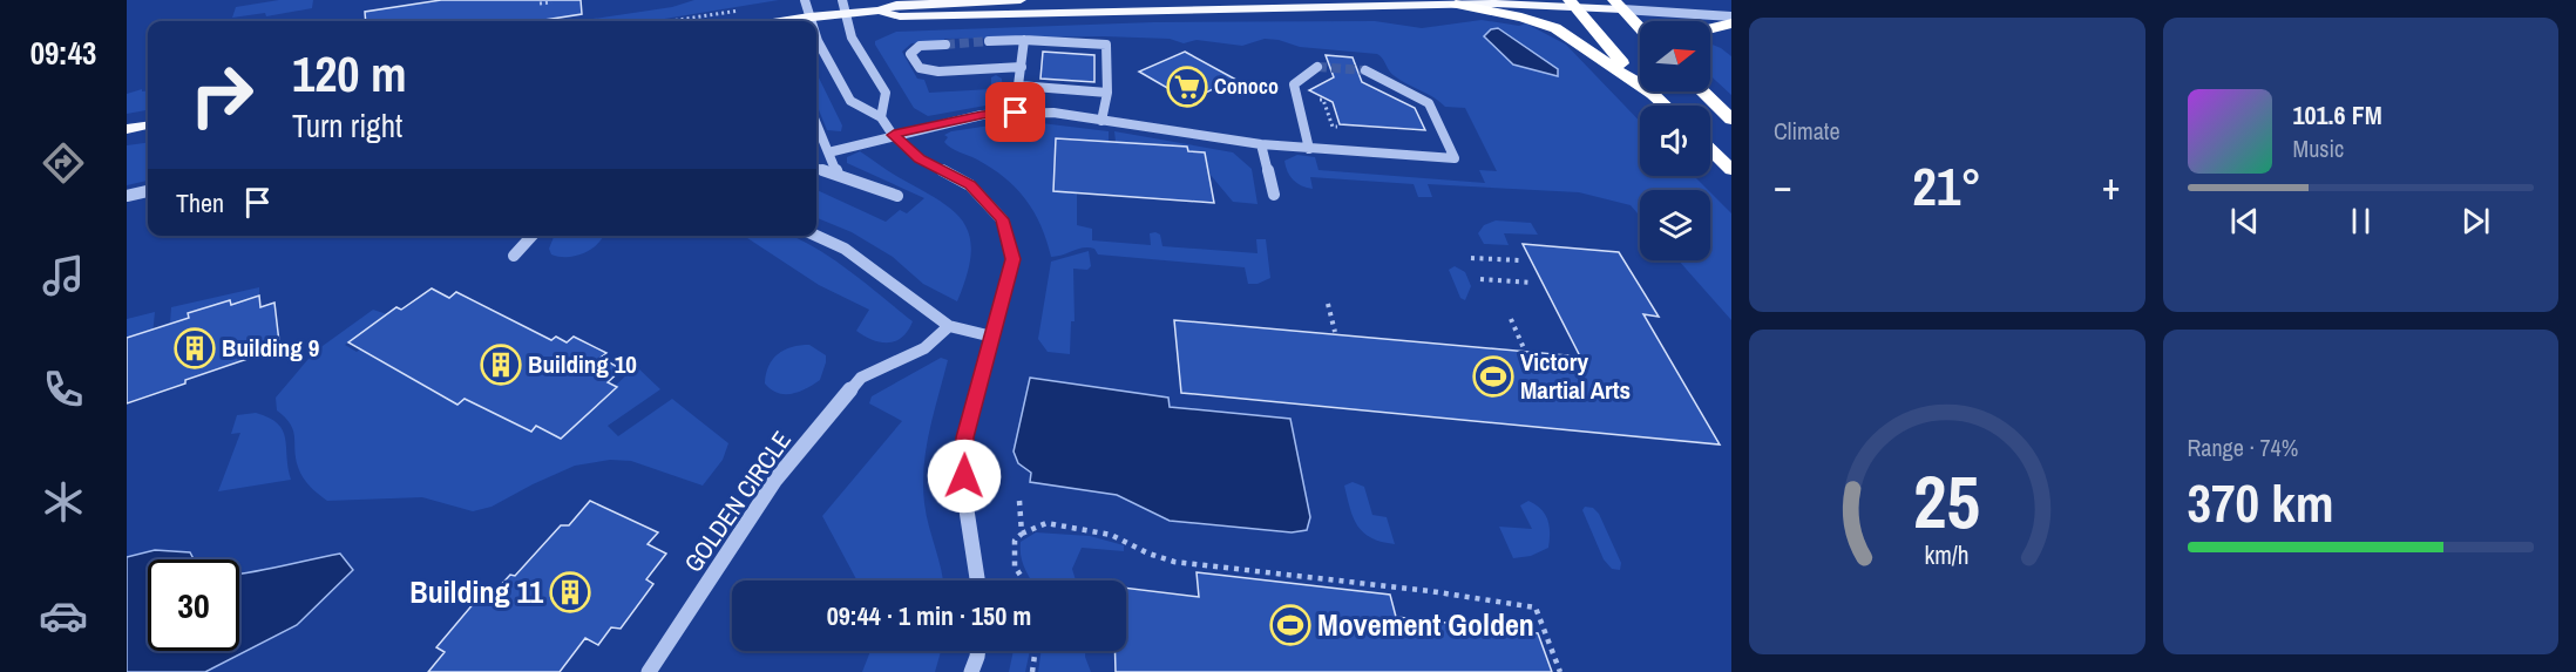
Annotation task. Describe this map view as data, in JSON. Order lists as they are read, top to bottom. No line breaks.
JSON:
{"streets":{"street":["GOLDEN CIRCLE"]},"places":{"supermarket":["Conoco"],"building":["Building 9","Building 10","Building 11"],"sports":["Victory Martial Arts","Movement Golden"]},"north":"right","page":{"tabs":"09:43","tile":["Climate",["Range · 74%","370 km"]],"turn":["120 m","Turn right"],"song":["101.6 FM","Music"],"heat":["−","21°","+"],"then":"Then","limit":"30","trip":"09:44 · 1 min · 150 m","gauge":["25","km/h"]}}
